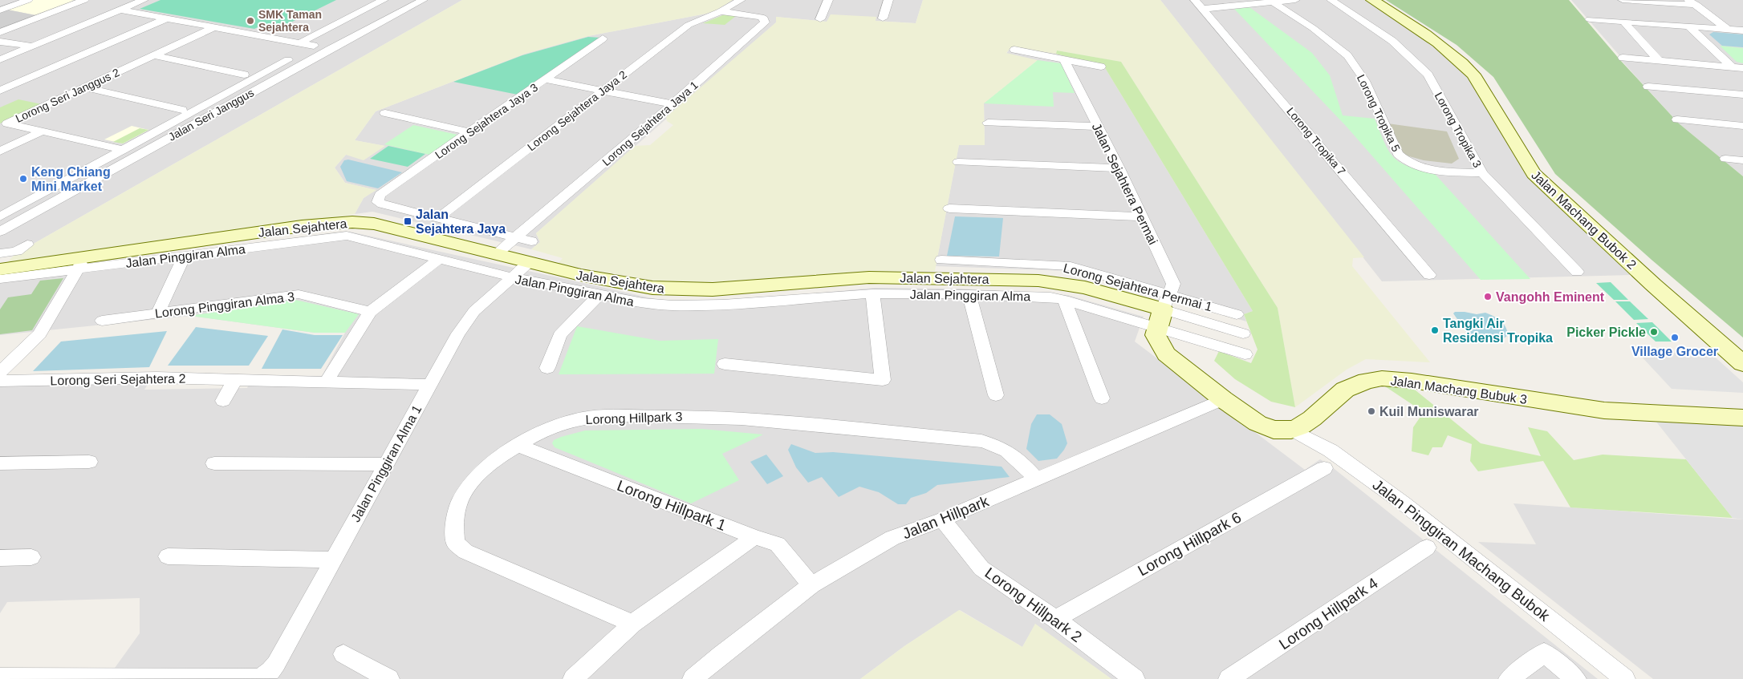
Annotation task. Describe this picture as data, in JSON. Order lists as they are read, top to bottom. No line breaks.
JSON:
{"streets":{"main road":["Jalan Machang Bubok 2","Jalan Sejahtera","Jalan Machang Bubuk 3"],"street":["Lorong Seri Janggus 2","Lorong Sejahtera Jaya 2","Lorong Tropika 5","Jalan Seri Janggus","Lorong Sejahtera Jaya 3","Lorong Sejahtera Jaya 1","Lorong Tropika 3","Lorong Tropika 7","Jalan Sejahtera Permai","Jalan Pinggiran Alma","Lorong Sejahtera Permai 1","Lorong Pinggiran Alma 3","Lorong Seri Sejahtera 2","Lorong Hillpark 3","Jalan Pinggiran Alma 1","Lorong Hillpark 1","Jalan Hillpark","Lorong Hillpark 6","Jalan Pinggiran Machang Bubok","Lorong Hillpark 2","Lorong Hillpark 4"]},"crossings":[["Lorong Seri Janggus 2","Jalan Seri Janggus"],["Lorong Sejahtera Jaya 2","Lorong Sejahtera Jaya 3"],["Lorong Sejahtera Jaya 2","Lorong Sejahtera Jaya 1"],["Lorong Tropika 5","Lorong Tropika 3"],["Lorong Sejahtera Jaya 1","Jalan Sejahtera"],["Jalan Sejahtera Permai","Jalan Sejahtera"],["Jalan Sejahtera Permai","Jalan Pinggiran Alma"],["Jalan Sejahtera Permai","Lorong Sejahtera Permai 1"],["Jalan Sejahtera","Jalan Pinggiran Alma"],["Jalan Sejahtera","Lorong Sejahtera Permai 1"],["Jalan Sejahtera","Jalan Pinggiran Alma 1"],["Jalan Pinggiran Alma","Lorong Sejahtera Permai 1"],["Jalan Pinggiran Alma","Jalan Pinggiran Alma 1"],["Lorong Seri Sejahtera 2","Jalan Pinggiran Alma 1"],["Jalan Machang Bubuk 3","Jalan Pinggiran Machang Bubok"],["Lorong Hillpark 3","Lorong Hillpark 1"],["Lorong Hillpark 3","Jalan Hillpark"],["Lorong Hillpark 1","Jalan Hillpark"],["Jalan Hillpark","Lorong Hillpark 2"],["Lorong Hillpark 6","Lorong Hillpark 2"]],"places":{"other":["SMK Taman Sejahtera","Keng Chiang Mini Market","Vangohh Eminent","Tangki Air Residensi Tropika","Picker Pickle","Village Grocer","Kuil Muniswarar"],"transit":["Jalan Sejahtera Jaya"]}}
